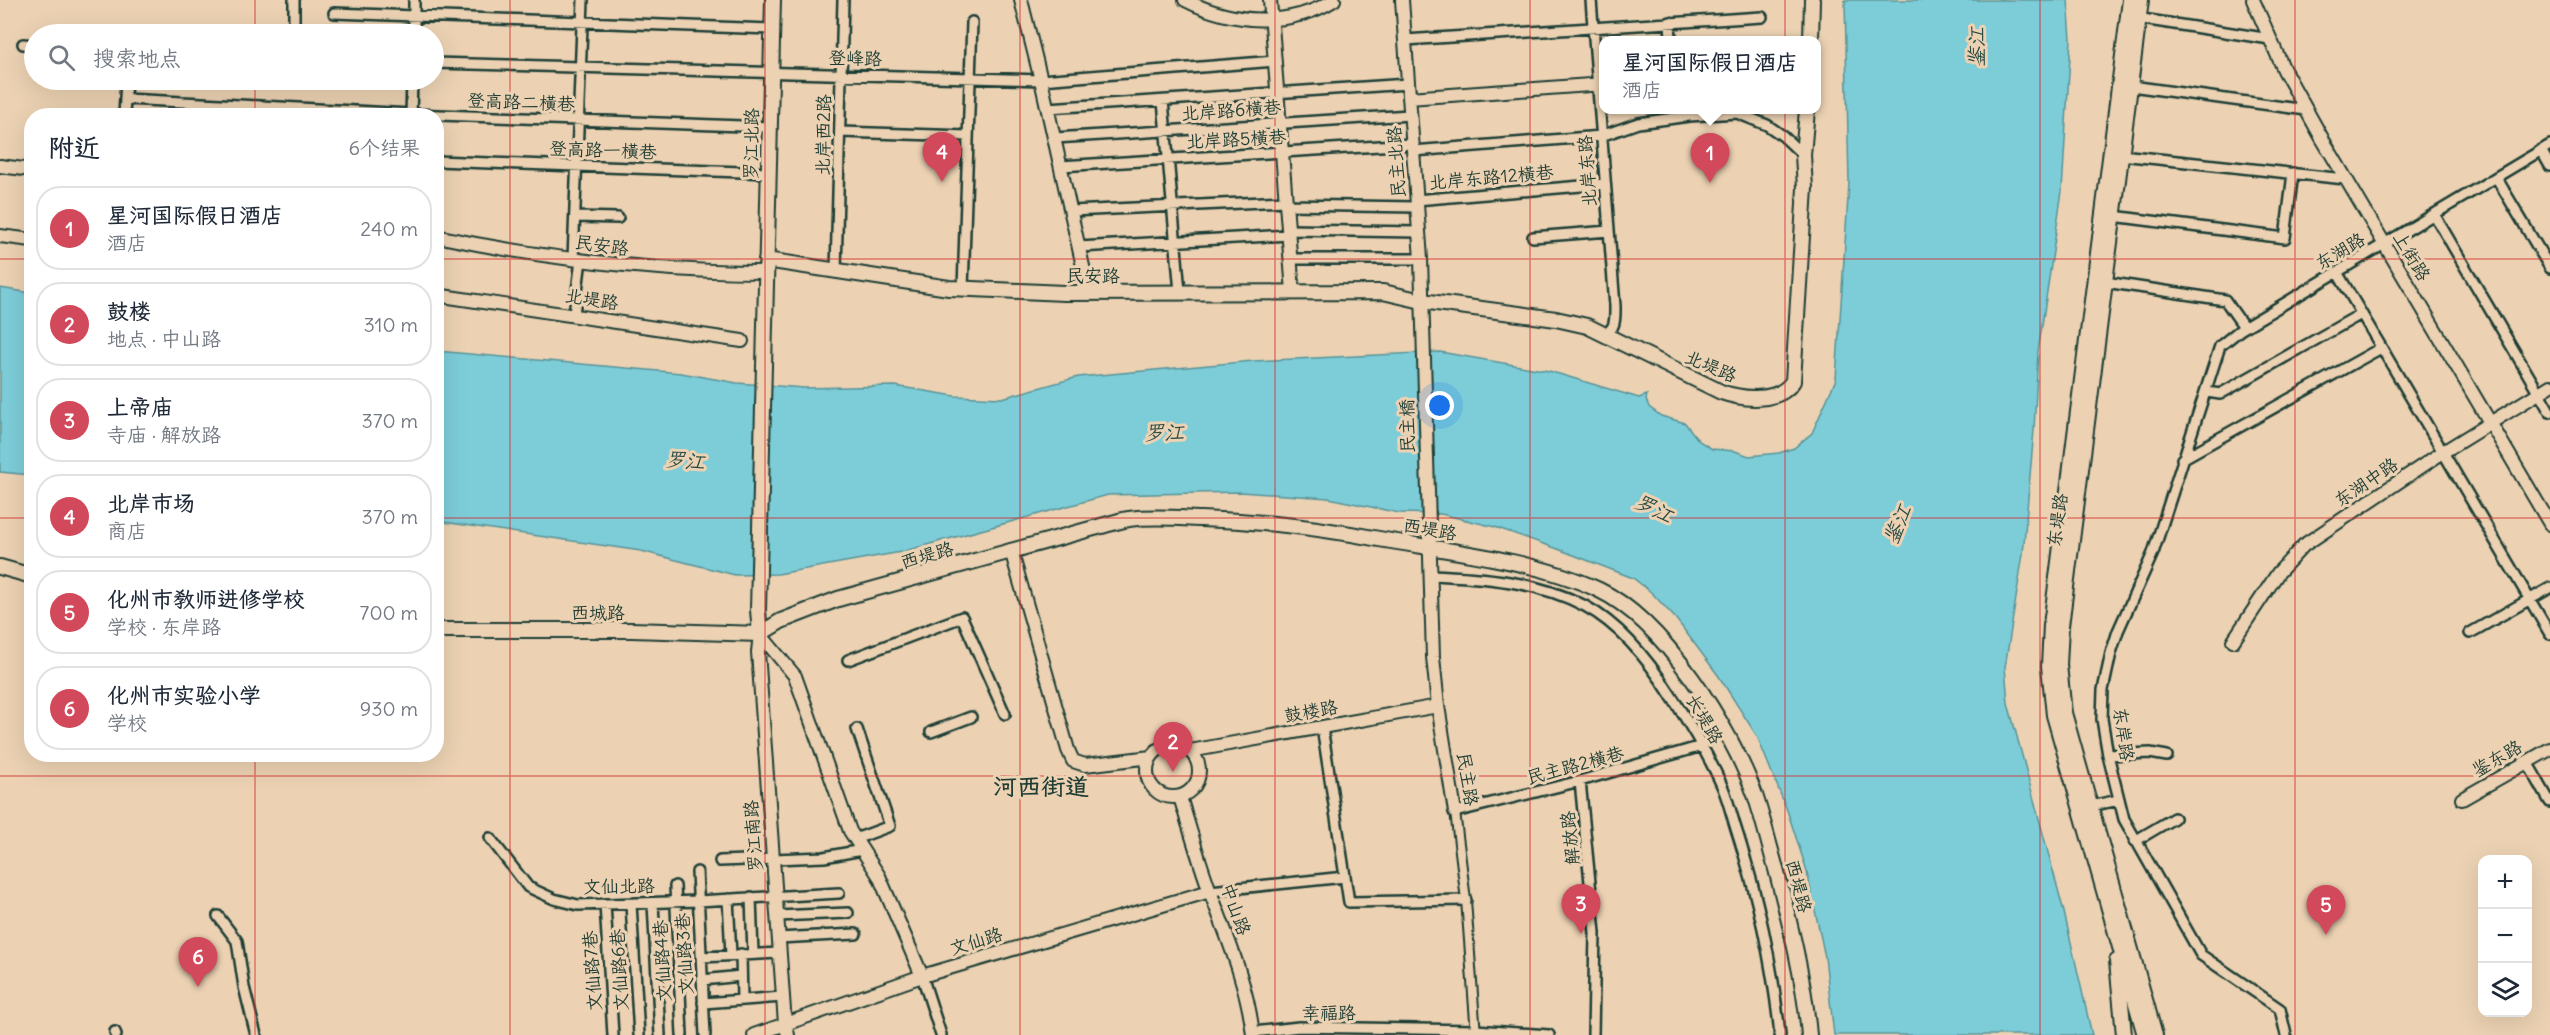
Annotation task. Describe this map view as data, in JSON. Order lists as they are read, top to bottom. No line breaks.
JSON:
{"streets":{"main road":["罗江北路","民安路","北堤路","东堤路","西堤路","西城路"],"street":["登峰路","登高路二横巷","北岸路6橫巷","北岸西2路","北岸路5橫巷","登高路一横巷","民主北路","北岸东路","北岸东路12横巷","东湖路","上街路","民主橋","东湖中路","鼓楼路","长堤路","东岸路","鉴东路","民主路2横巷","民主路","罗江南路","解放路","文仙北路","中山路","文仙路","文仙路3巷","文仙路4巷","文仙路6巷","文仙路7巷","幸福路"]},"crossings":[["登峰路","北岸西2路"],["登峰路","罗江北路"],["登高路二横巷","罗江北路"],["北岸路6橫巷","民主北路"],["北岸西2路","民安路"],["北岸路5橫巷","民主北路"],["北岸路5橫巷","北岸东路"],["北岸路5橫巷","北堤路"],["罗江北路","登高路一横巷"],["罗江北路","民安路"],["罗江北路","西堤路"],["罗江北路","西城路"],["罗江北路","罗江南路"],["民主北路","北岸东路12横巷"],["民主北路","民安路"],["民主北路","北堤路"],["民主北路","民主橋"],["北岸东路","北岸东路12横巷"],["北岸东路","北堤路"],["民安路","北堤路"],["东湖路","上街路"],["东湖路","东岸路"],["上街路","东湖中路"],["民主橋","民主路"],["西堤路","西城路"],["西堤路","民主路"],["西堤路","罗江南路"],["西城路","罗江南路"],["鼓楼路","民主路"],["鼓楼路","中山路"],["长堤路","民主路2横巷"],["长堤路","民主路"],["民主路2横巷","民主路"],["民主路2横巷","解放路"],["民主路","幸福路"],["罗江南路","文仙北路"],["罗江南路","文仙路"],["文仙北路","文仙路3巷"],["文仙北路","文仙路4巷"],["文仙北路","文仙路6巷"],["文仙北路","文仙路7巷"],["中山路","文仙路"],["中山路","幸福路"]],"districts":["河西街道"],"water":["鉴江","罗江"],"page":{"search":"搜索地点","popup":["星河国际假日酒店","酒店"],"heading":["附近","6个结果"],"pins":["4","1","2","3","5","6"],"list":[{"mark":"1","name":"星河国际假日酒店","note":"酒店","value":"240 m"},{"mark":"2","name":"鼓楼","note":"地点 · 中山路","value":"310 m"},{"mark":"3","name":"上帝庙","note":"寺庙 · 解放路","value":"370 m"},{"mark":"4","name":"北岸市场","note":"商店","value":"370 m"},{"mark":"5","name":"化州市教师进修学校","note":"学校 · 东岸路","value":"700 m"},{"mark":"6","name":"化州市实验小学","note":"学校","value":"930 m"}],"map_buttons":["+","−"]}}
